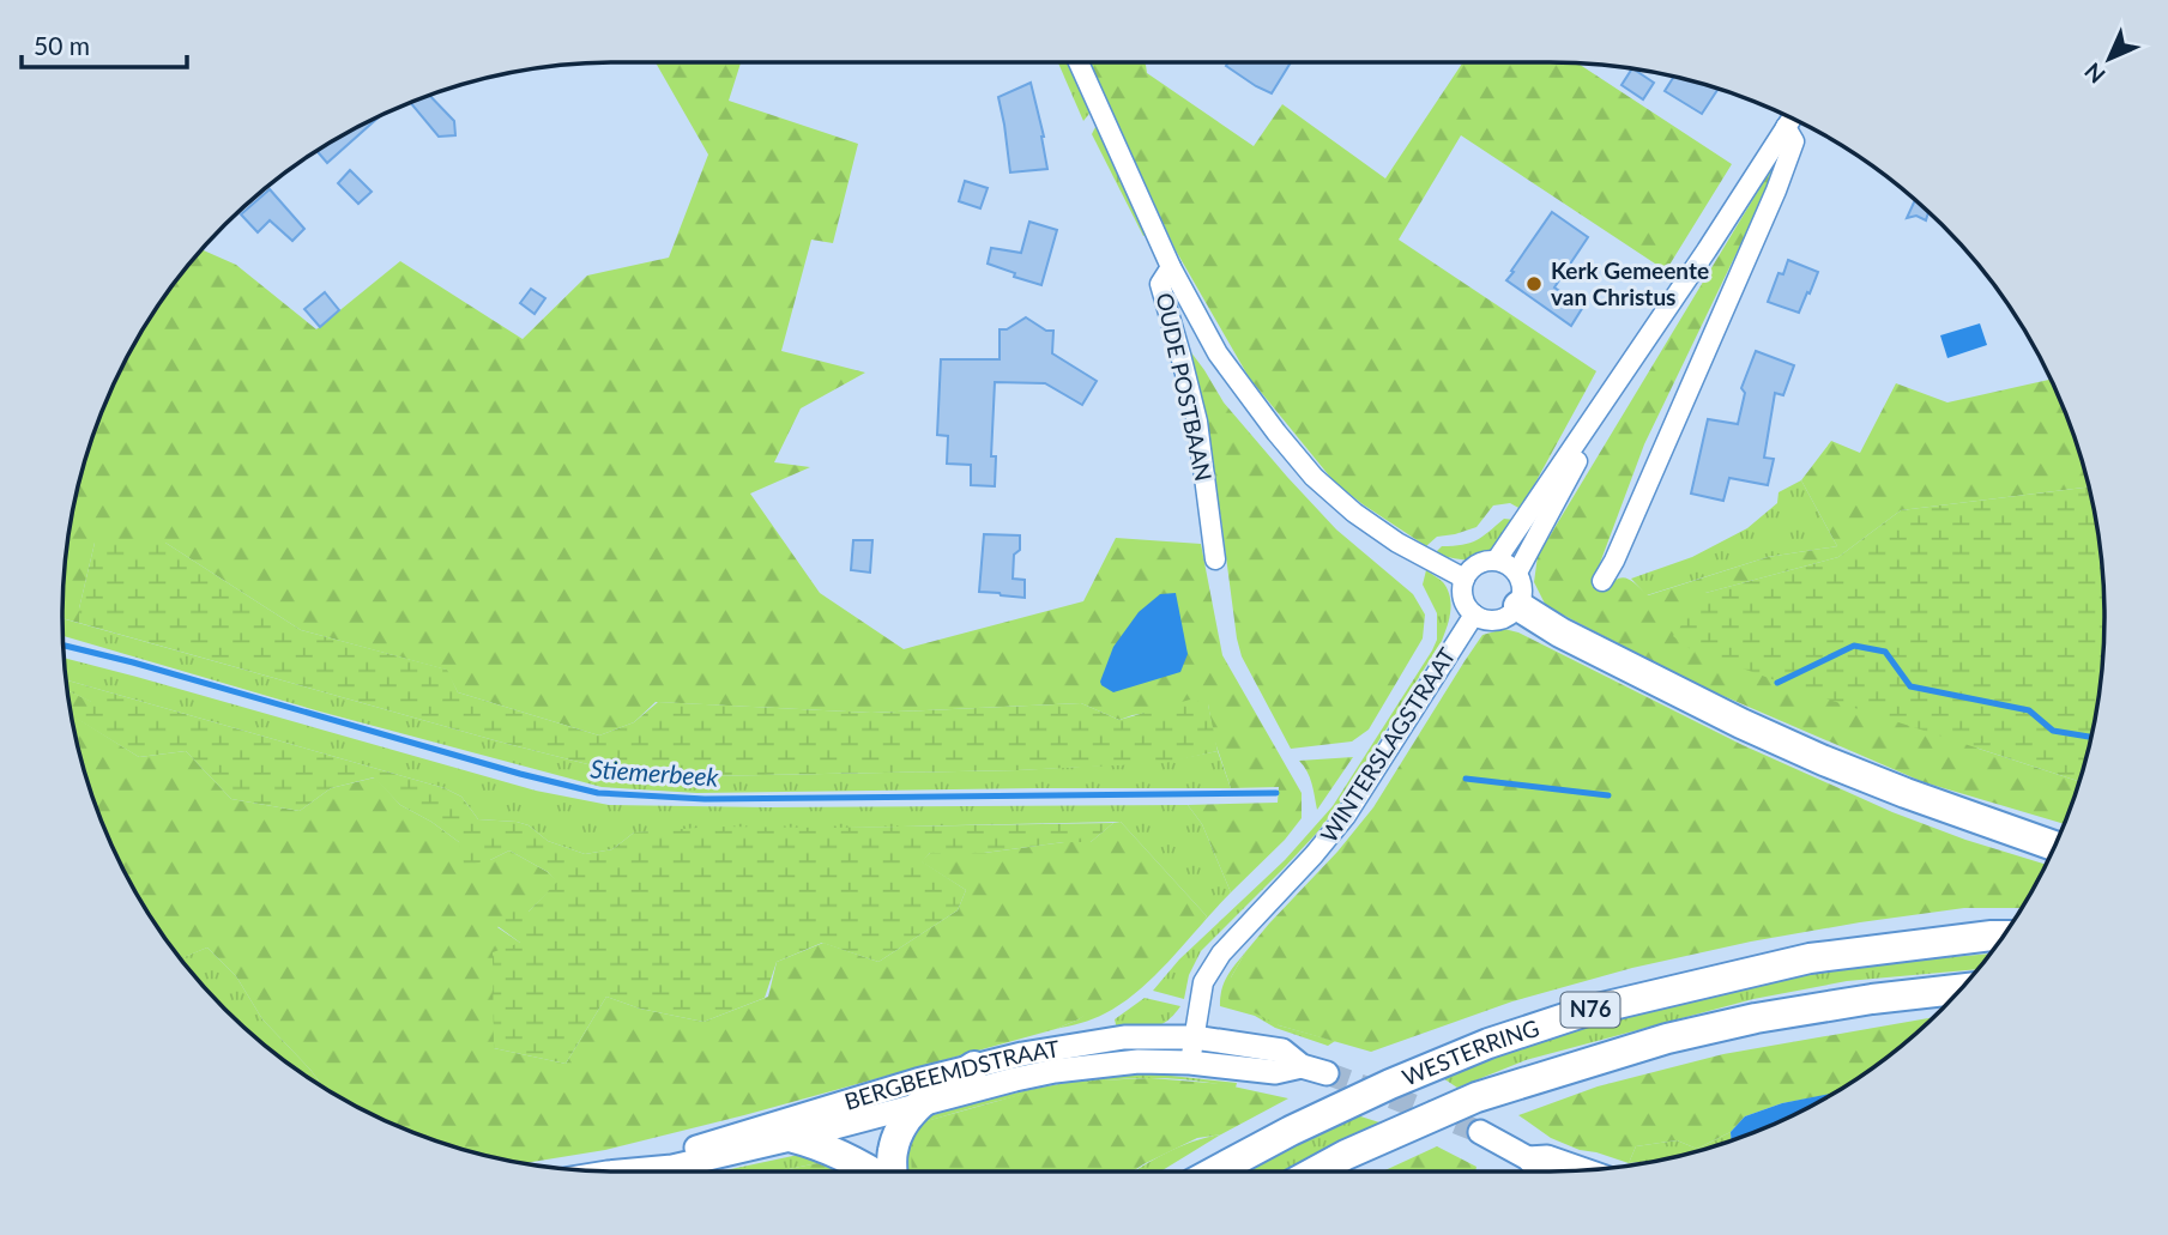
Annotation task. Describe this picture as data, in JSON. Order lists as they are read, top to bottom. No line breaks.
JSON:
{"streets":{"highway":["N76","WESTERRING"],"street":["OUDE POSTBAAN","WINTERSLAGSTRAAT","BERGBEEMDSTRAAT"]},"crossings":[["OUDE POSTBAAN","WINTERSLAGSTRAAT"],["WINTERSLAGSTRAAT","BERGBEEMDSTRAAT"]],"water":["Stiemerbeek"],"places":["Kerk Gemeente van Christus"],"scale_bar":"50 m","north":"bottom left"}
